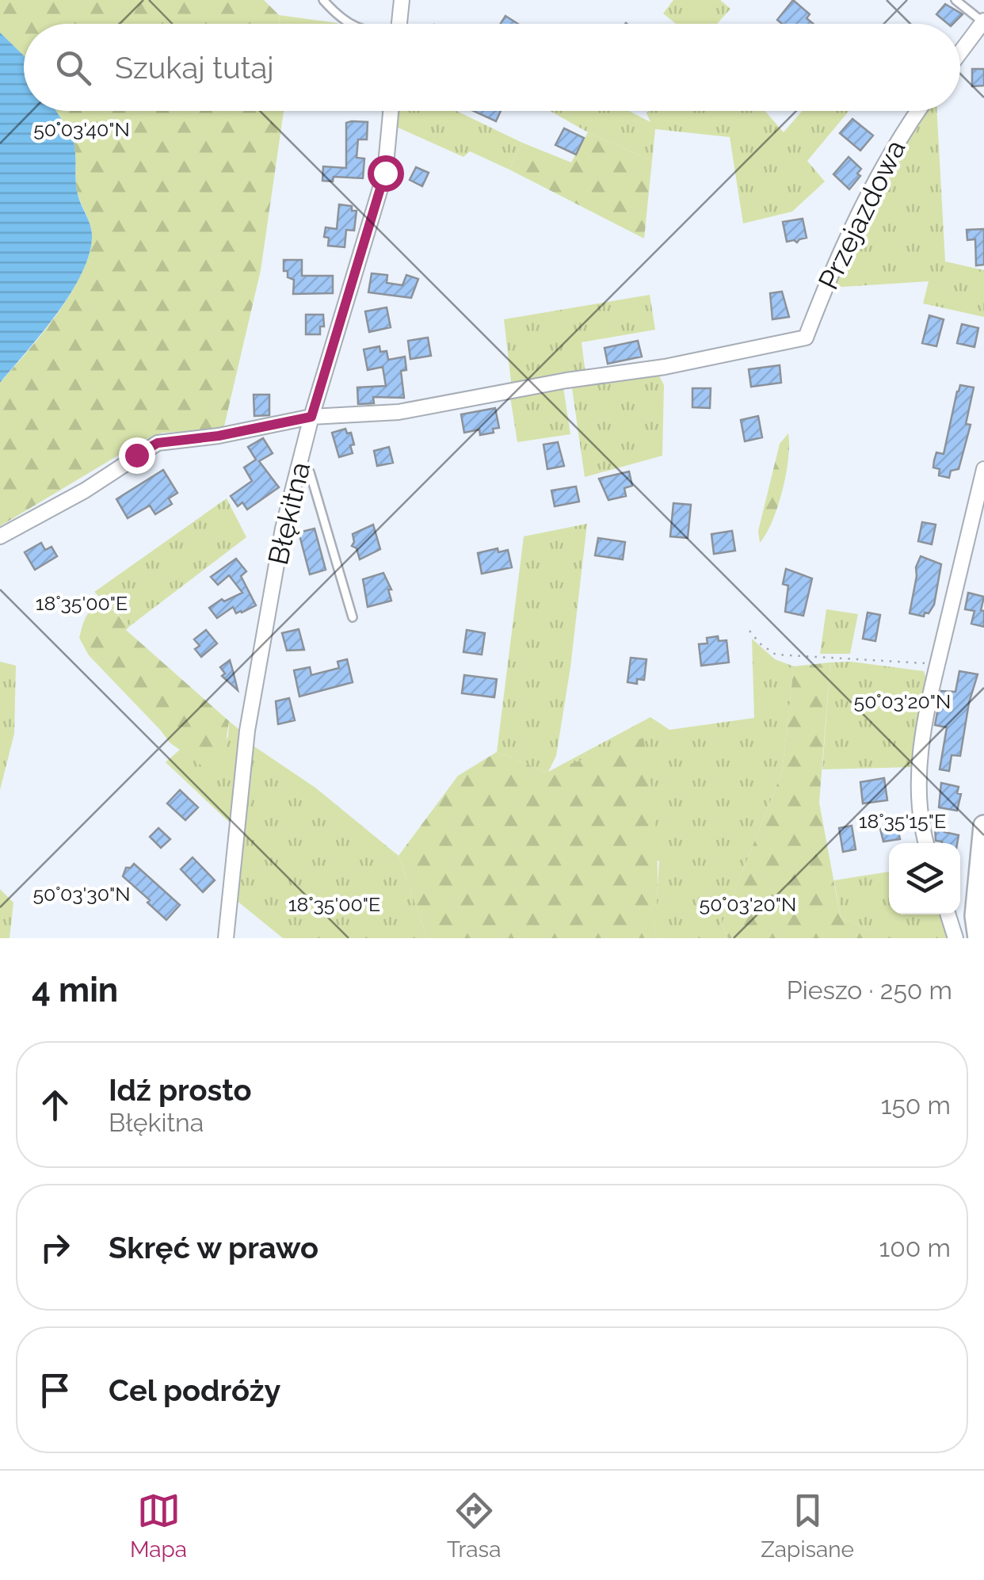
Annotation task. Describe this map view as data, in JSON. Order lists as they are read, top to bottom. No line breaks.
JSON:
{"streets":{"street":["Przejazdowa","Błękitna"]},"crossings":[["Przejazdowa","Błękitna"]],"page":{"search":"Szukaj tutaj","heading":["4 min","Pieszo · 250 m"],"list":[["Idź prosto","Błękitna","150 m"],["Skręć w prawo","100 m"],"Cel podróży"],"nav":["Mapa","Trasa","Zapisane"]},"coordinates":["50°03'40\"N","18°35'00\"E","50°03'20\"N","18°35'15\"E","50°03'30\"N"]}
